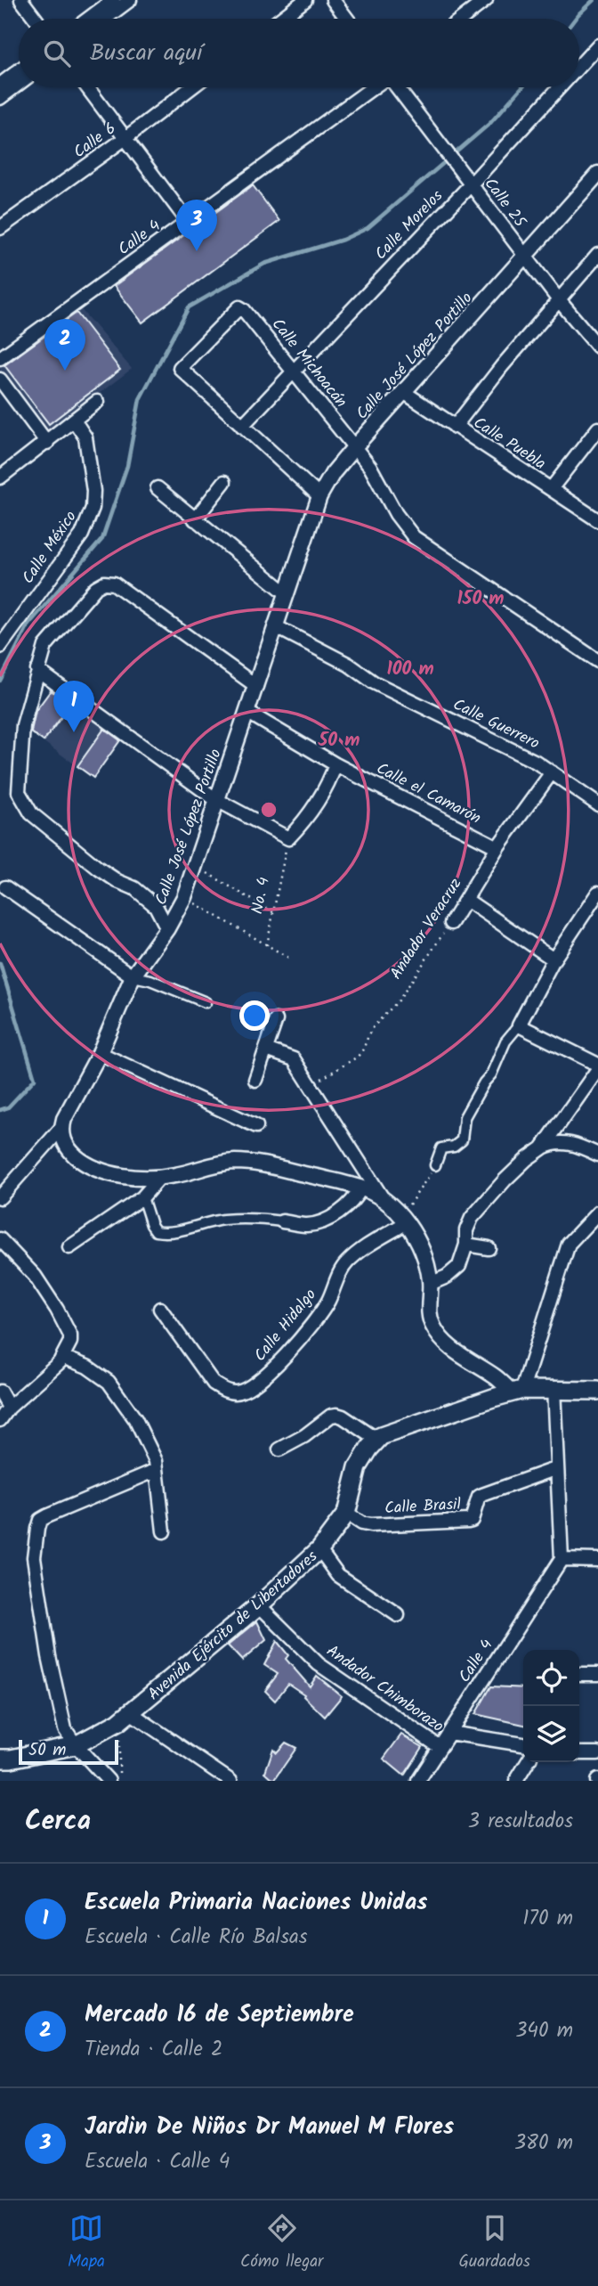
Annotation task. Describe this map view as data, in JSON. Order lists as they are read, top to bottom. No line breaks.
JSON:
{"streets":{"main road":["Avenida Ejército de Libertadores"],"street":["Calle 6","Calle 25","Calle Morelos","Calle 4","Calle José López Portillo","Calle Michoacán","Calle Puebla","Calle México","Calle Guerrero","Calle el Camarón","Andador Veracruz","Calle Hidalgo","Calle Brasil","Andador Chimborazo"],"path":["No. 4"]},"crossings":[["Calle 25","Calle Morelos"],["Calle 25","Calle José López Portillo"],["Calle Morelos","Calle Michoacán"],["Calle 4","Andador Chimborazo"],["Calle José López Portillo","Calle Michoacán"],["Calle José López Portillo","Calle Puebla"],["Calle José López Portillo","Calle Guerrero"],["Calle José López Portillo","Calle el Camarón"],["Calle José López Portillo","No. 4"],["Calle Guerrero","Andador Veracruz"],["Calle el Camarón","Andador Veracruz"],["Calle Brasil","Avenida Ejército de Libertadores"],["Avenida Ejército de Libertadores","Andador Chimborazo"]],"scale_bar":"50 m","page":{"search":"Buscar aquí","pins":["3","2","1"],"scale":"50 m","heading":["Cerca","3 resultados"],"list":[{"mark":"1","name":"Escuela Primaria Naciones Unidas","note":"Escuela · Calle Río Balsas","value":"170 m"},{"mark":"2","name":"Mercado 16 de Septiembre","note":"Tienda · Calle 2","value":"340 m"},{"mark":"3","name":"Jardin De Niños Dr Manuel M Flores","note":"Escuela · Calle 4","value":"380 m"}],"nav":["Mapa","Cómo llegar","Guardados"]},"rings":["150 m","100 m","50 m"]}
